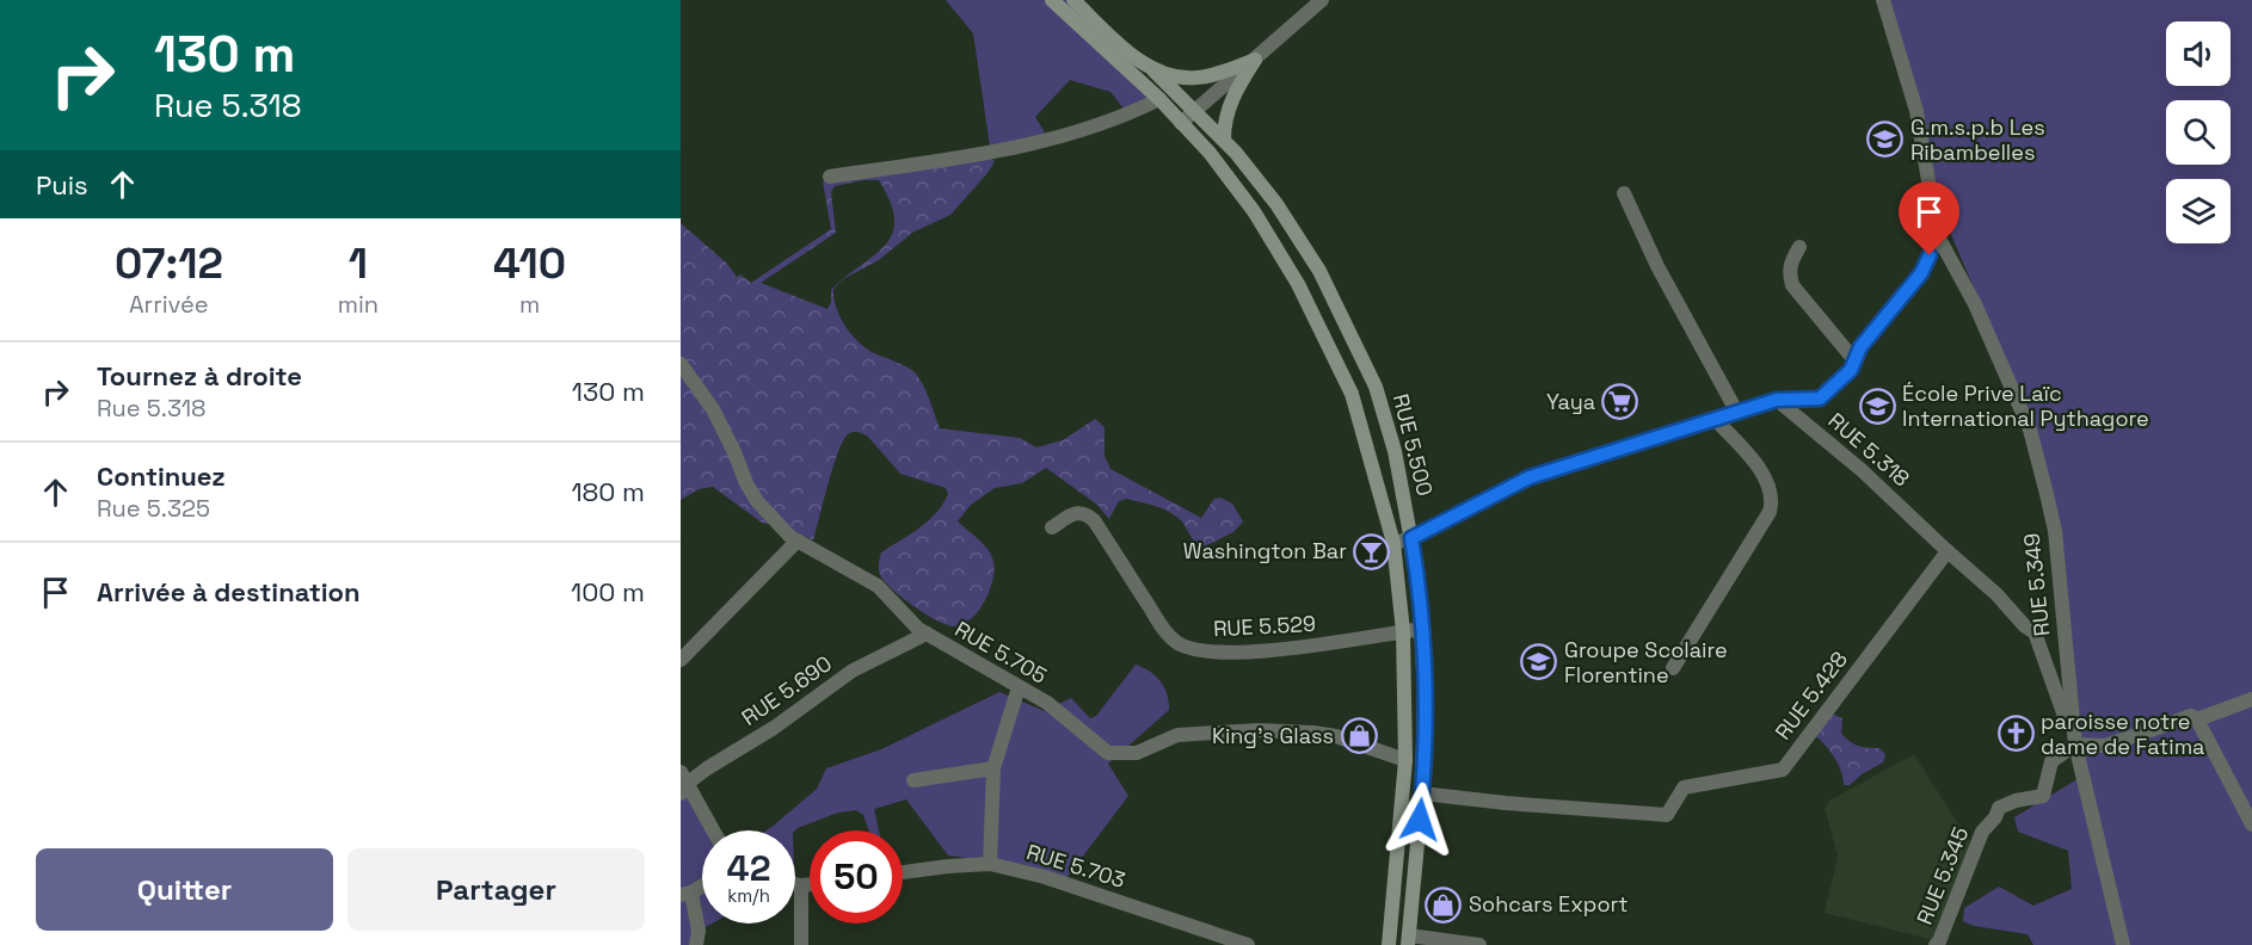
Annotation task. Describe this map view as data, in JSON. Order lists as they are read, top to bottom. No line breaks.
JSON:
{"streets":{"main road":["RUE 5.500"],"street":["RUE 5.318","RUE 5.349","RUE 5.529","RUE 5.705","RUE 5.690","RUE 5.428","RUE 5.703","RUE 5.345"]},"crossings":[["RUE 5.500","RUE 5.529"],["RUE 5.500","RUE 5.705"],["RUE 5.500","RUE 5.428"],["RUE 5.318","RUE 5.349"],["RUE 5.318","RUE 5.428"],["RUE 5.318","RUE 5.345"],["RUE 5.349","RUE 5.345"],["RUE 5.705","RUE 5.690"]],"places":{"school or university":["G.m.s.p.b Les Ribambelles","École Prive Laïc International Pythagore","Groupe Scolaire Florentine"],"supermarket":["Yaya"],"bar":["Washington Bar"],"church":["paroisse notre dame de Fatima"],"shop":["King's Glass","Sohcars Export"]},"page":{"turn":["130 m","Rue 5.318"],"then":"Puis","eta":["07:12","Arrivée","1","min","410","m"],"list":[{"name":"Tournez à droite","note":"Rue 5.318","value":"130 m"},{"name":"Continuez","note":"Rue 5.325","value":"180 m"},{"name":"Arrivée à destination","value":"100 m"}],"speed":"42 km/h","limit":"50","buttons":["Quitter","Partager"]}}
